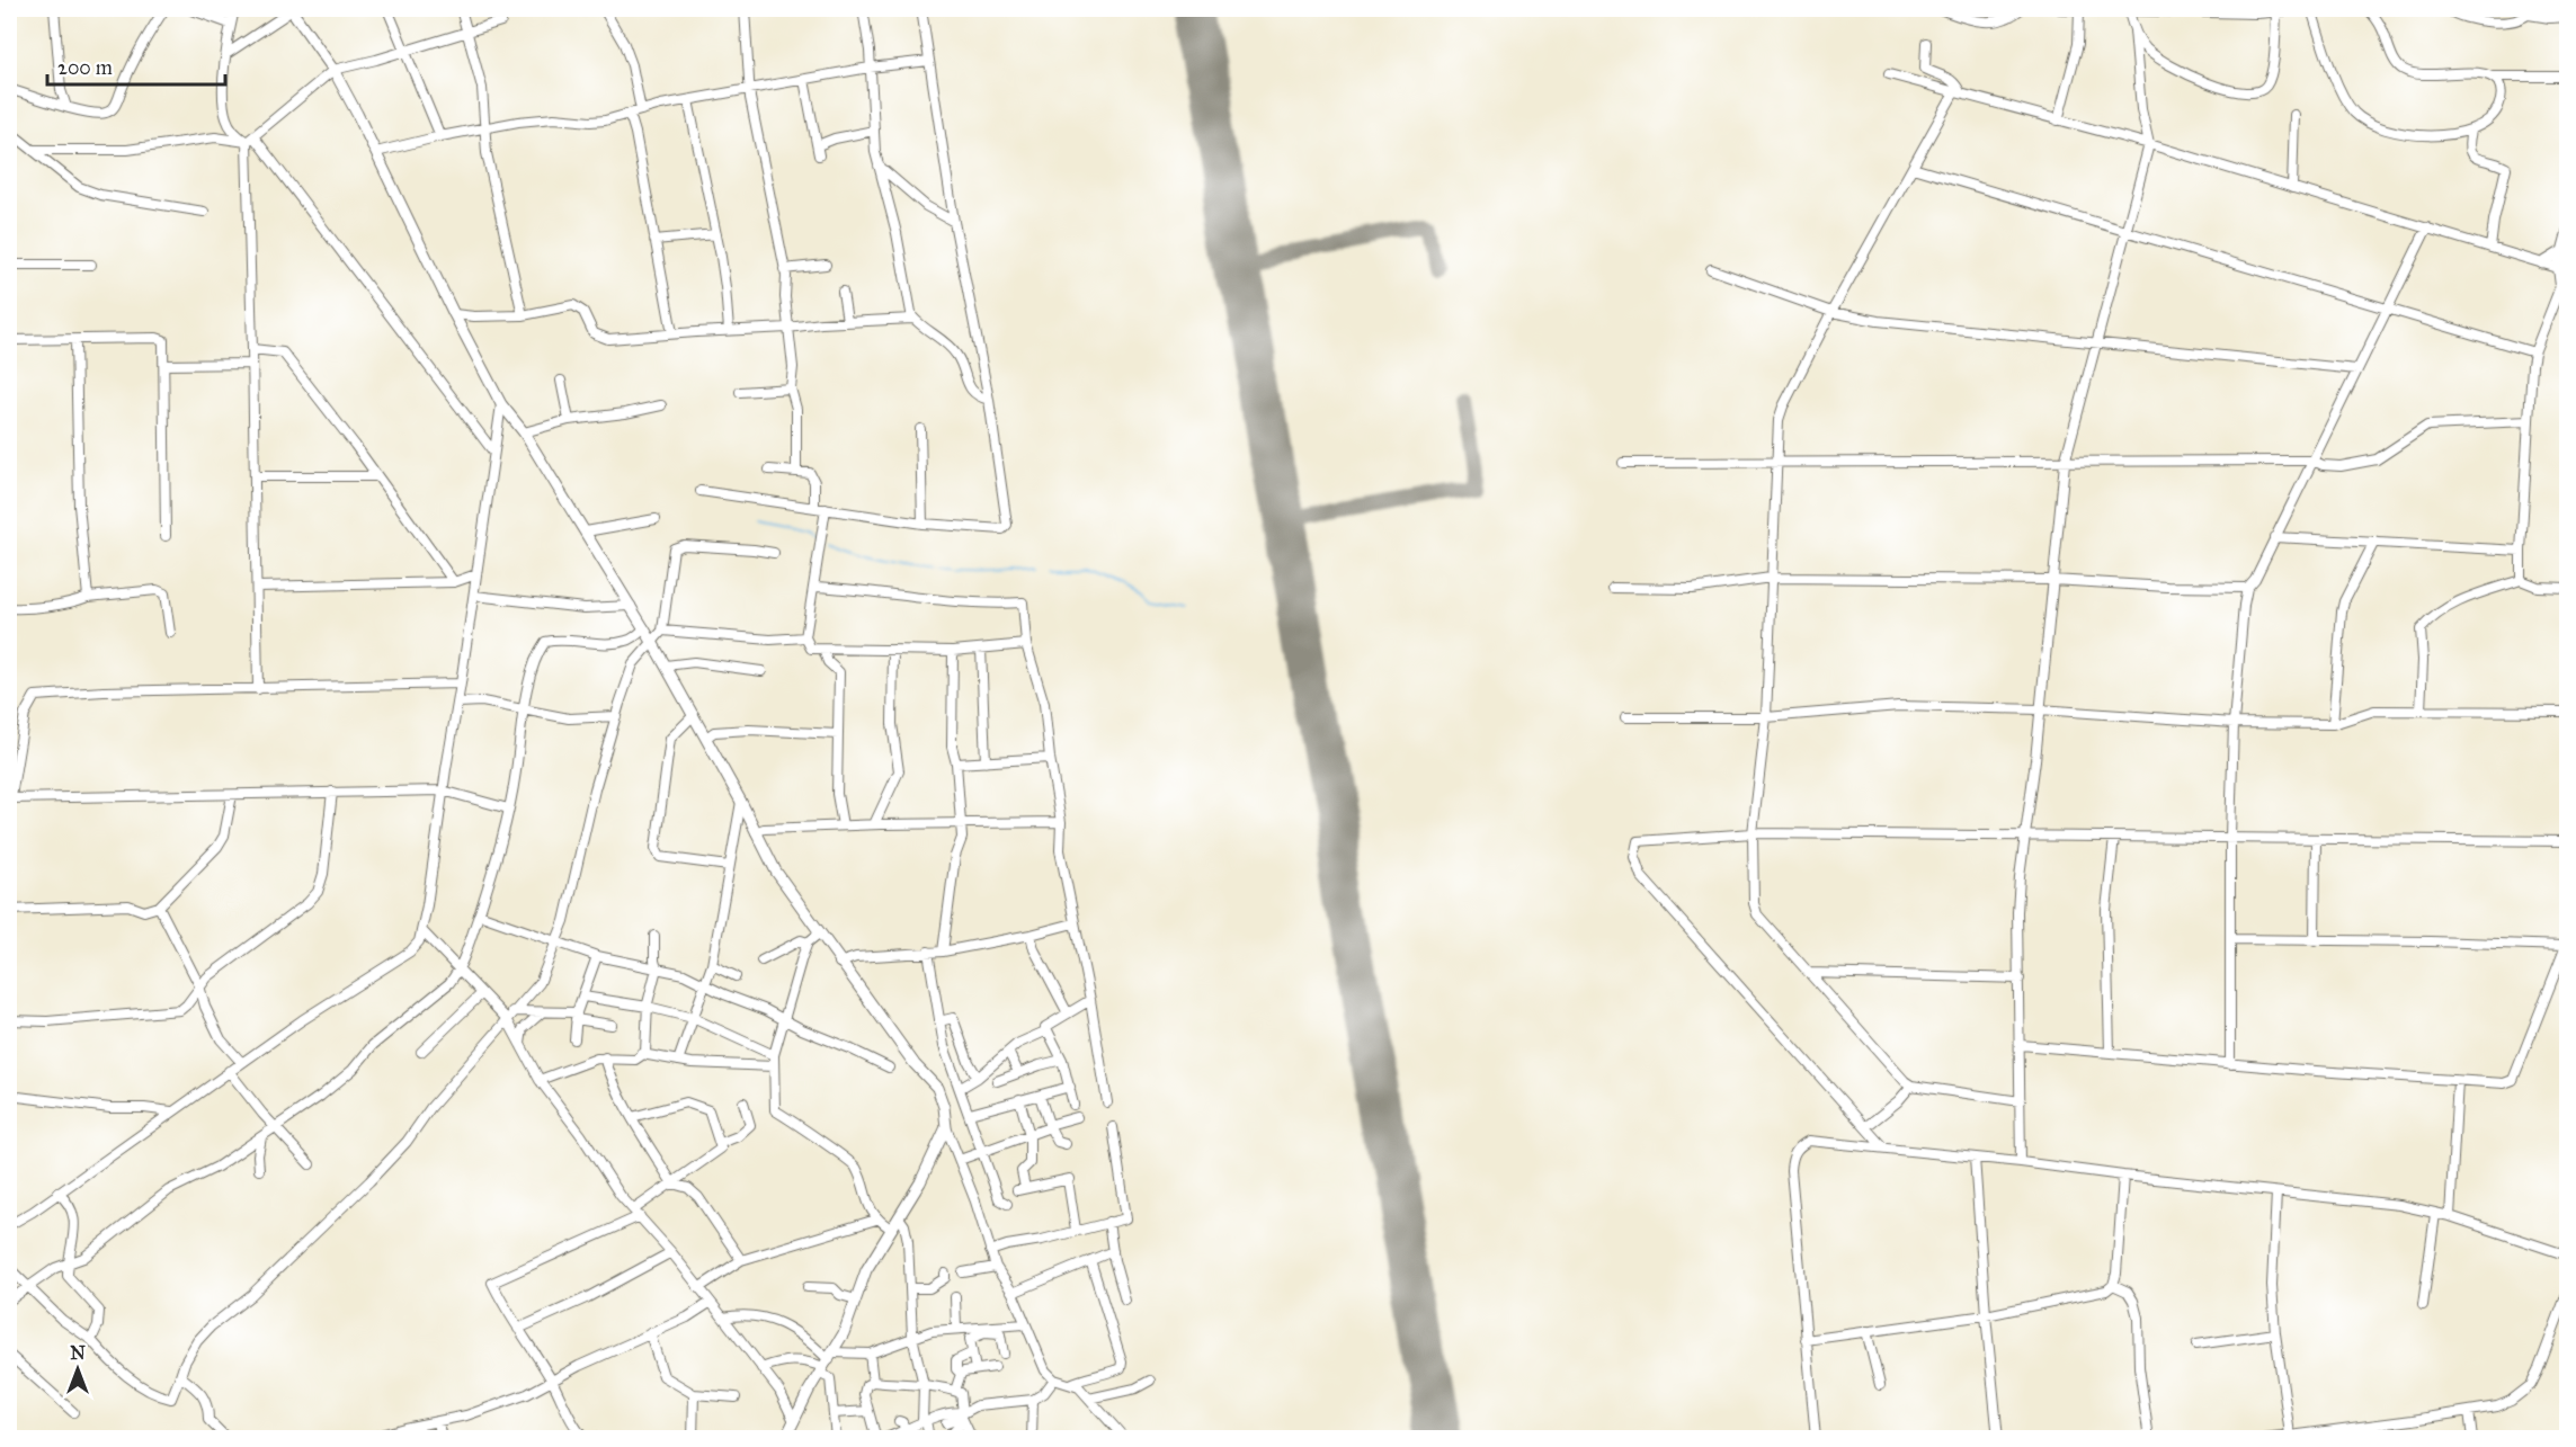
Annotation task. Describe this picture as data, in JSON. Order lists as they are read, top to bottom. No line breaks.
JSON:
{"scale_bar":"200 m","north":"top"}
